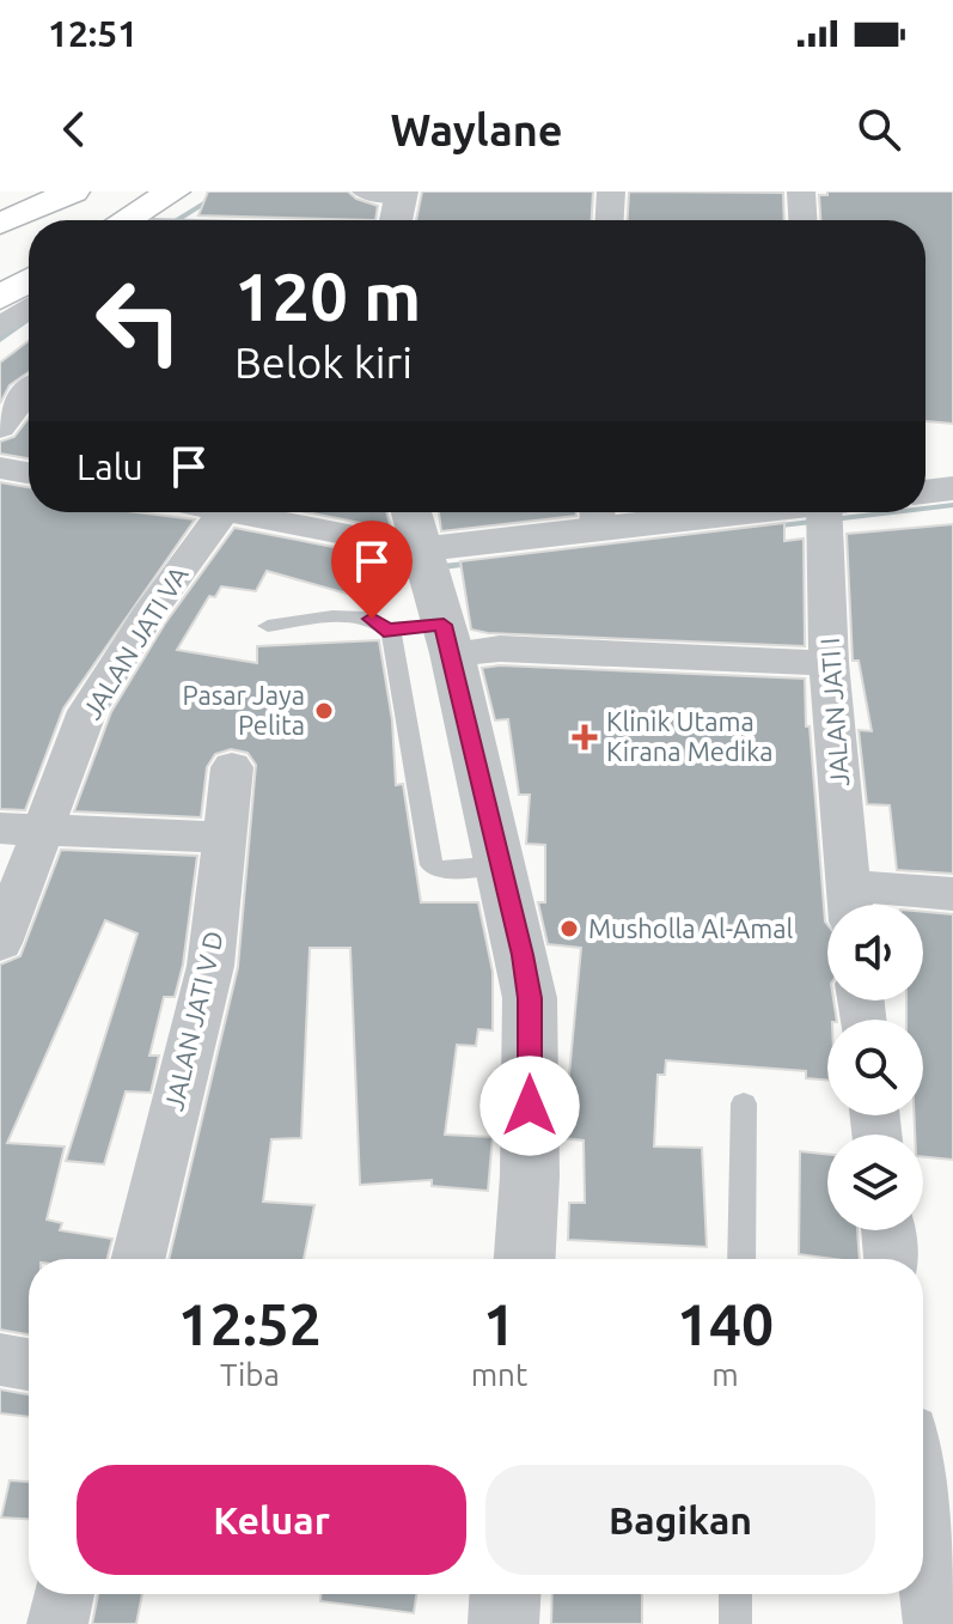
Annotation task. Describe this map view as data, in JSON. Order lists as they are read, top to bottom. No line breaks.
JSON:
{"streets":{"street":["JALAN JATI VA","JALAN JATI I","JALAN JATI V D"]},"places":{"other":["Pasar Jaya Pelita","Musholla Al-Amal"],"health":["Klinik Utama Kirana Medika"]},"page":{"status":"12:51","header":"Waylane","turn":["120 m","Belok kiri"],"then":"Lalu","eta":["12:52","Tiba","1","mnt","140","m"],"buttons":["Keluar","Bagikan"]}}
